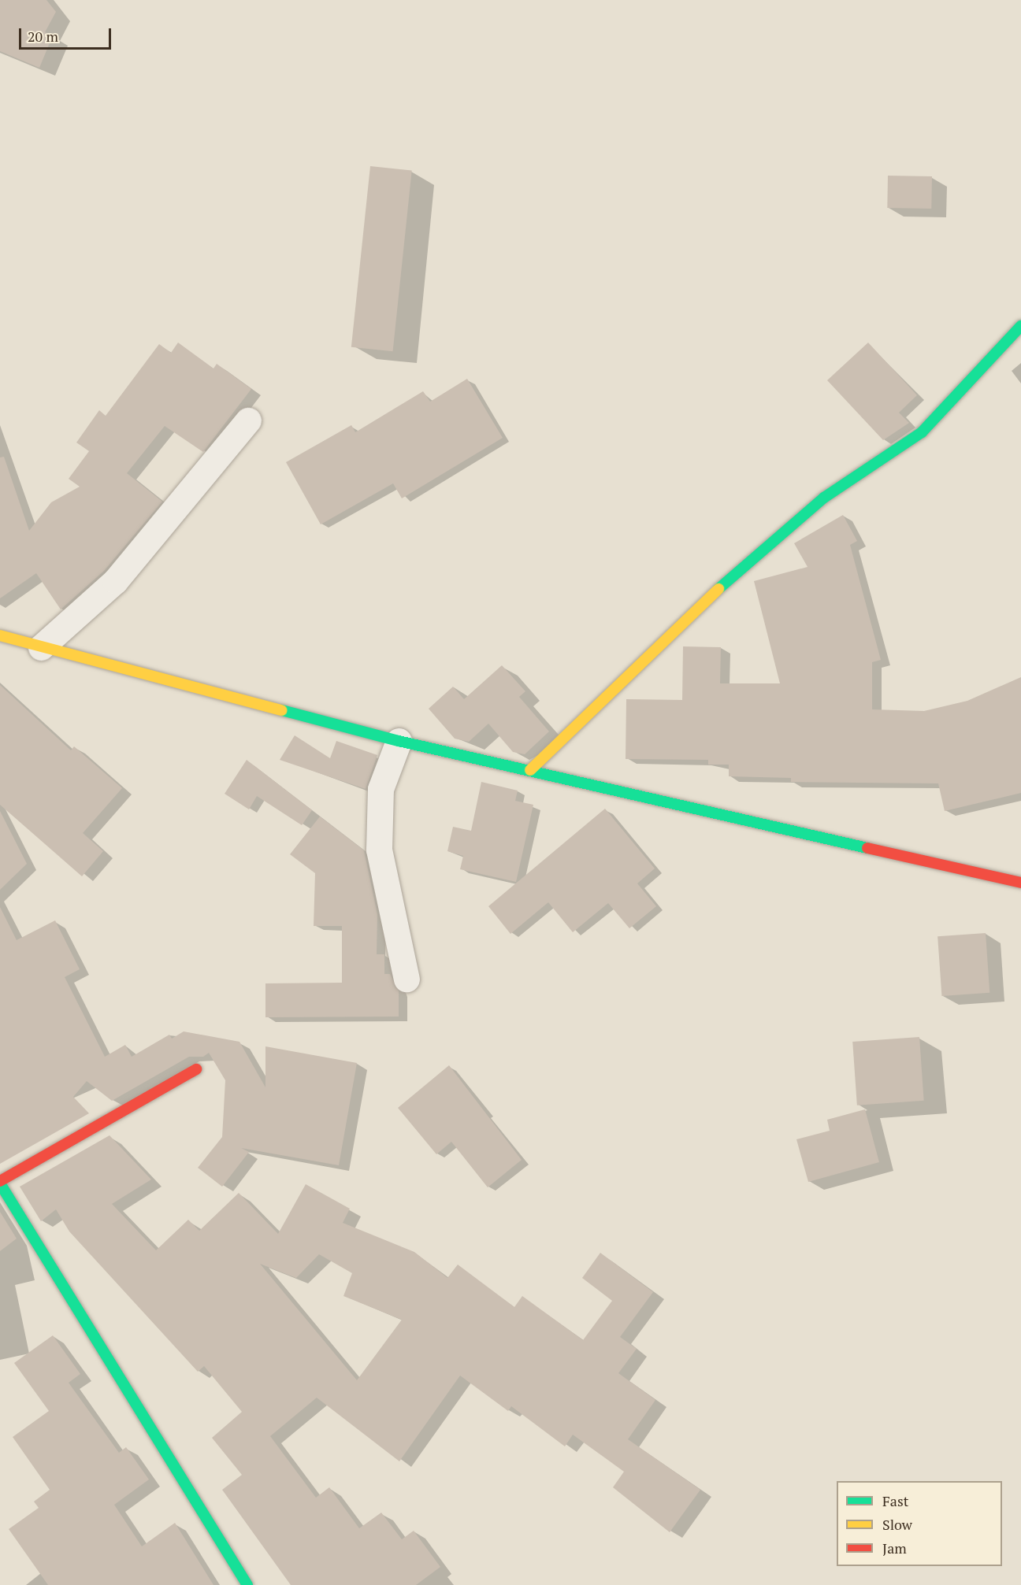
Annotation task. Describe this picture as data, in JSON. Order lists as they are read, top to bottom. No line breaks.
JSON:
{"legend":["Fast","Slow","Jam"],"scale_bar":"20 m"}
